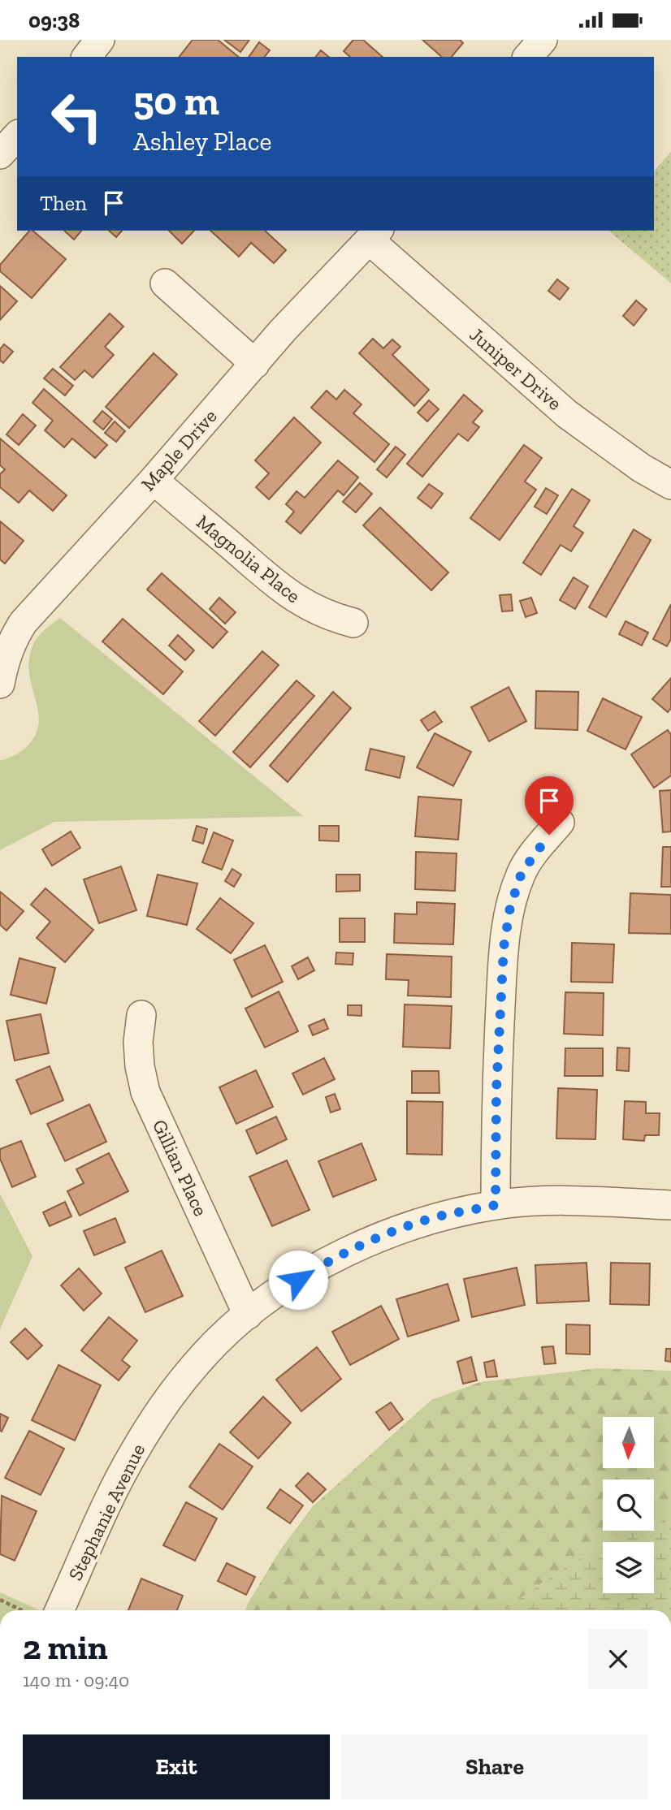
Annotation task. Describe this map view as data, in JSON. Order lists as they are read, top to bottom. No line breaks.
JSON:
{"streets":{"street":["Juniper Drive","Maple Drive","Magnolia Place","Gillian Place","Stephanie Avenue"]},"crossings":[["Juniper Drive","Maple Drive"],["Maple Drive","Magnolia Place"],["Gillian Place","Stephanie Avenue"]],"north":"bottom","page":{"status":"09:38","turn":["50 m","Ashley Place"],"then":"Then","heading":["2 min","140 m · 09:40"],"buttons":["Exit","Share"]}}
